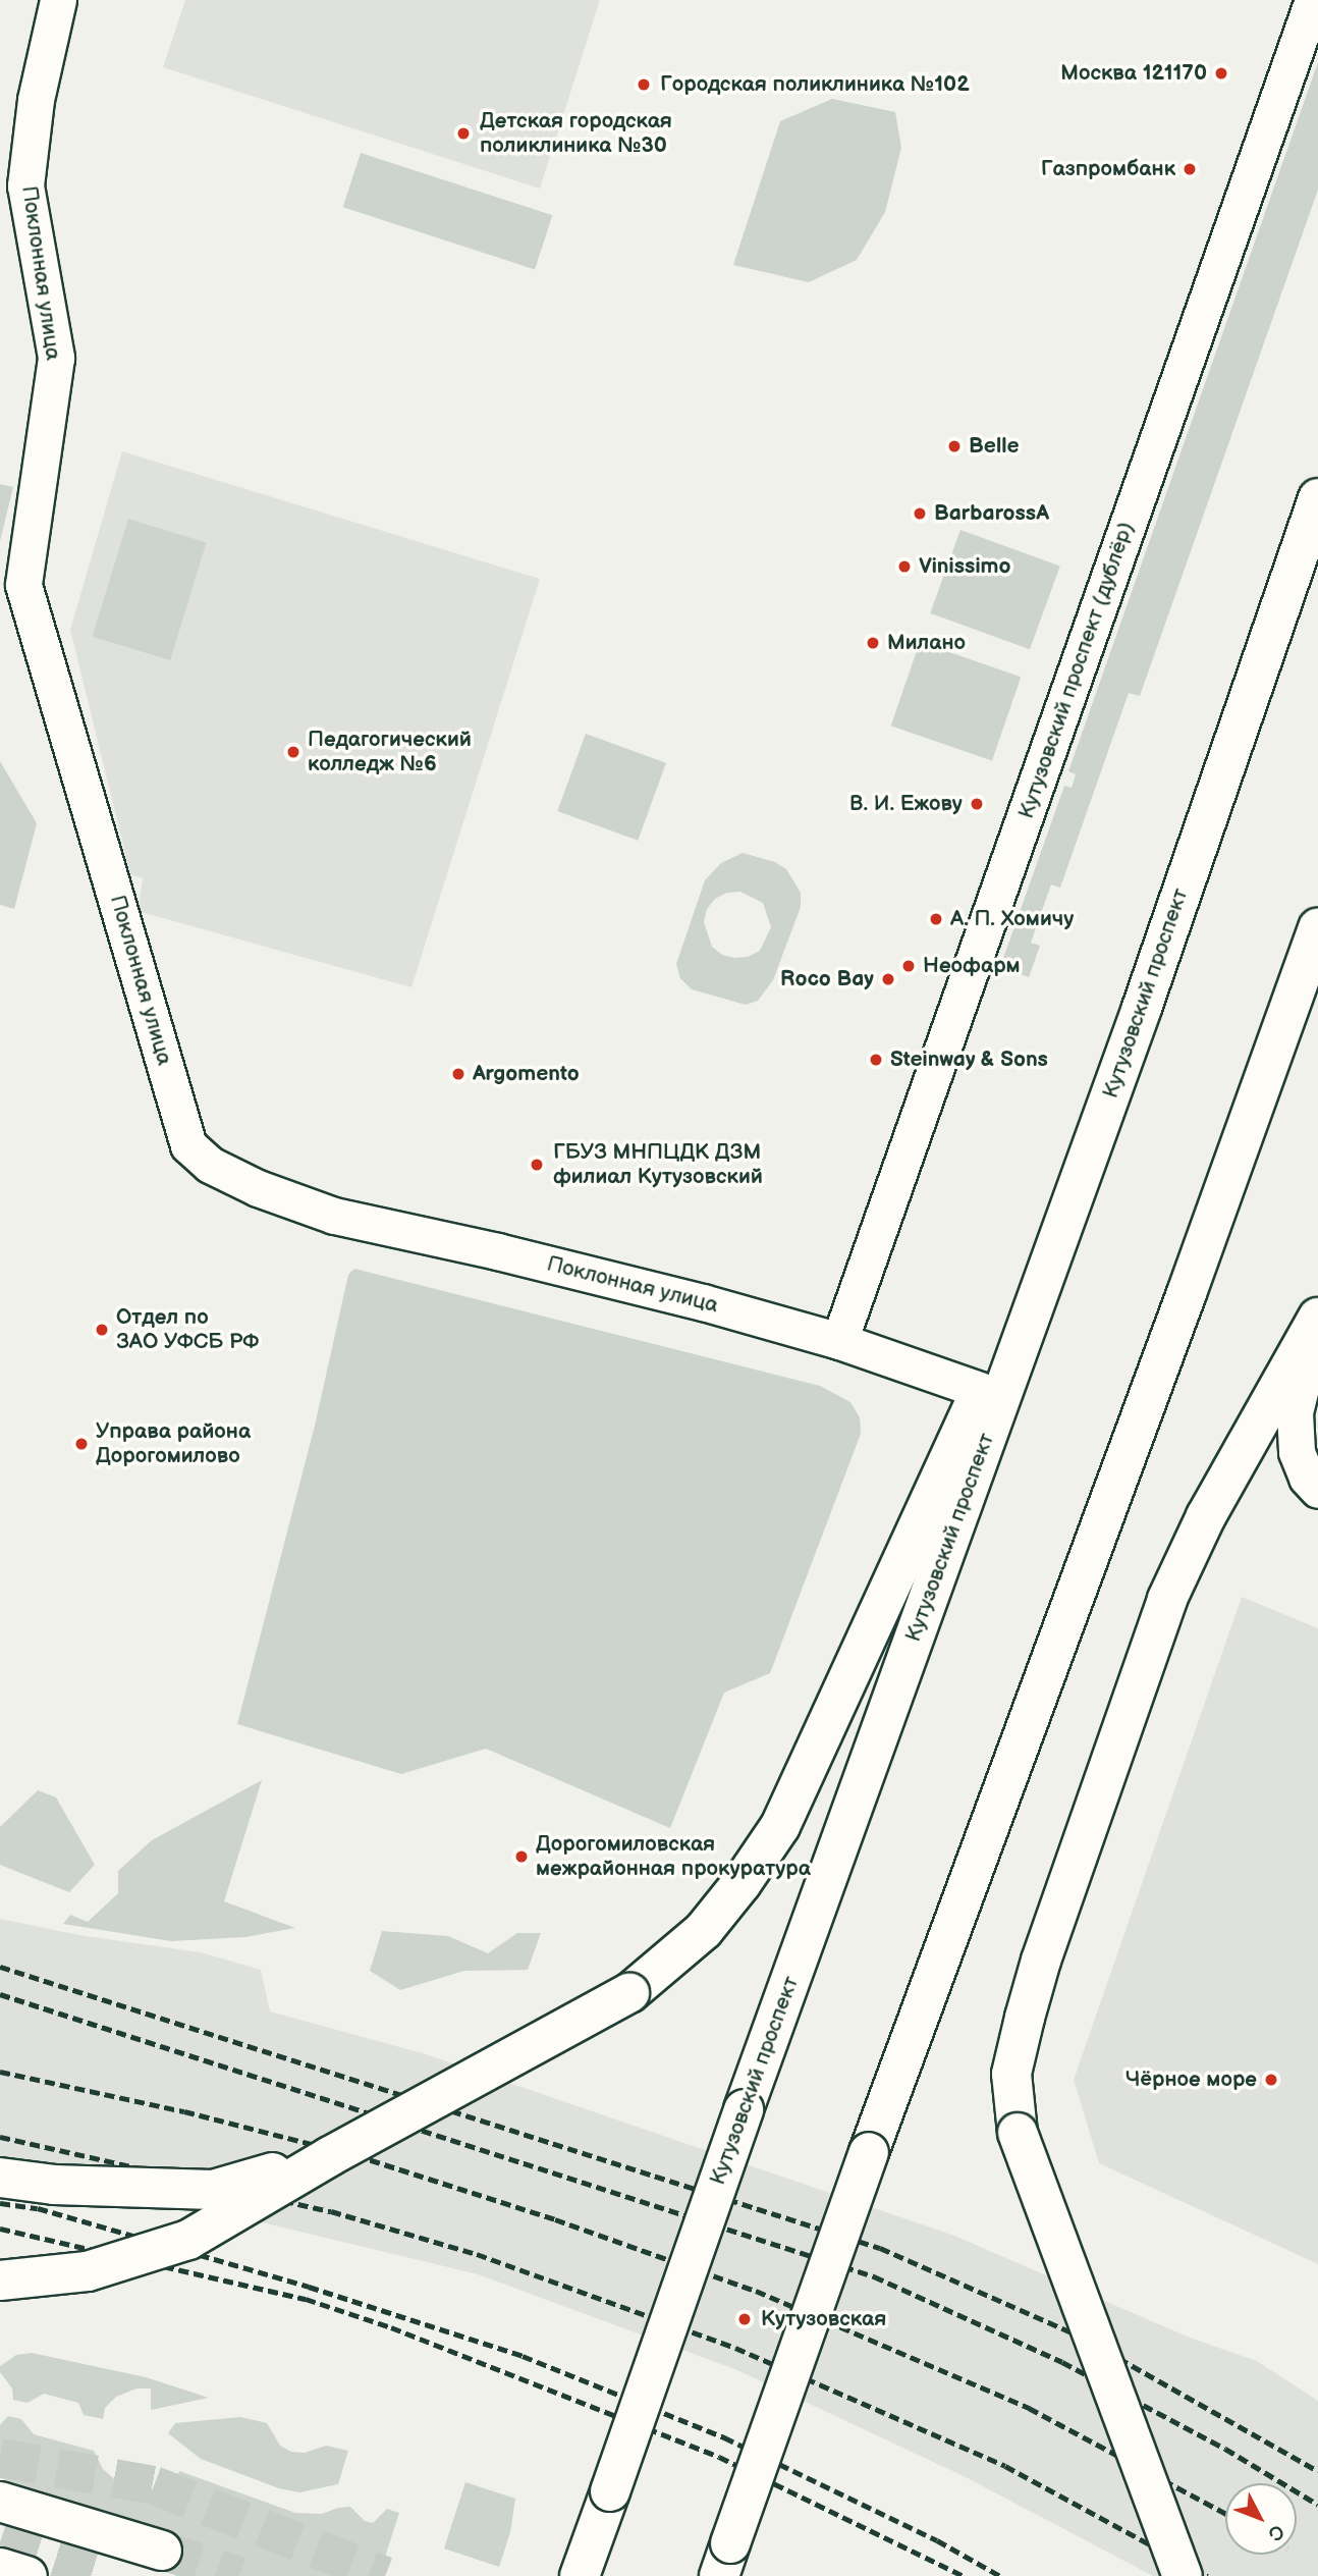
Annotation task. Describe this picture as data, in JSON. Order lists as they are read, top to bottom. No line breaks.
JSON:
{"streets":{"main road":["Кутузовский проспект"],"street":["Поклонная улица","Кутузовский проспект (дублёр)"]},"crossings":[["Поклонная улица","Кутузовский проспект (дублёр)"]],"places":["Москва 121170","Городская поликлиника №102","Детская городская поликлиника №30","Газпромбанк","Belle","BarbarossA","Vinissimo","Милано","Педагогический колледж №6","В. И. Ежову","А. П. Хомичу","Неофарм","Roco Bay","Steinway & Sons","Argomento","ГБУЗ МНПЦДК ДЗМ филиал Кутузовский","Отдел по ЗАО УФСБ РФ","Управа района Дорогомилово","Дорогомиловская межрайонная прокуратура","Чёрное море","Кутузовская"],"north":"bottom right"}
